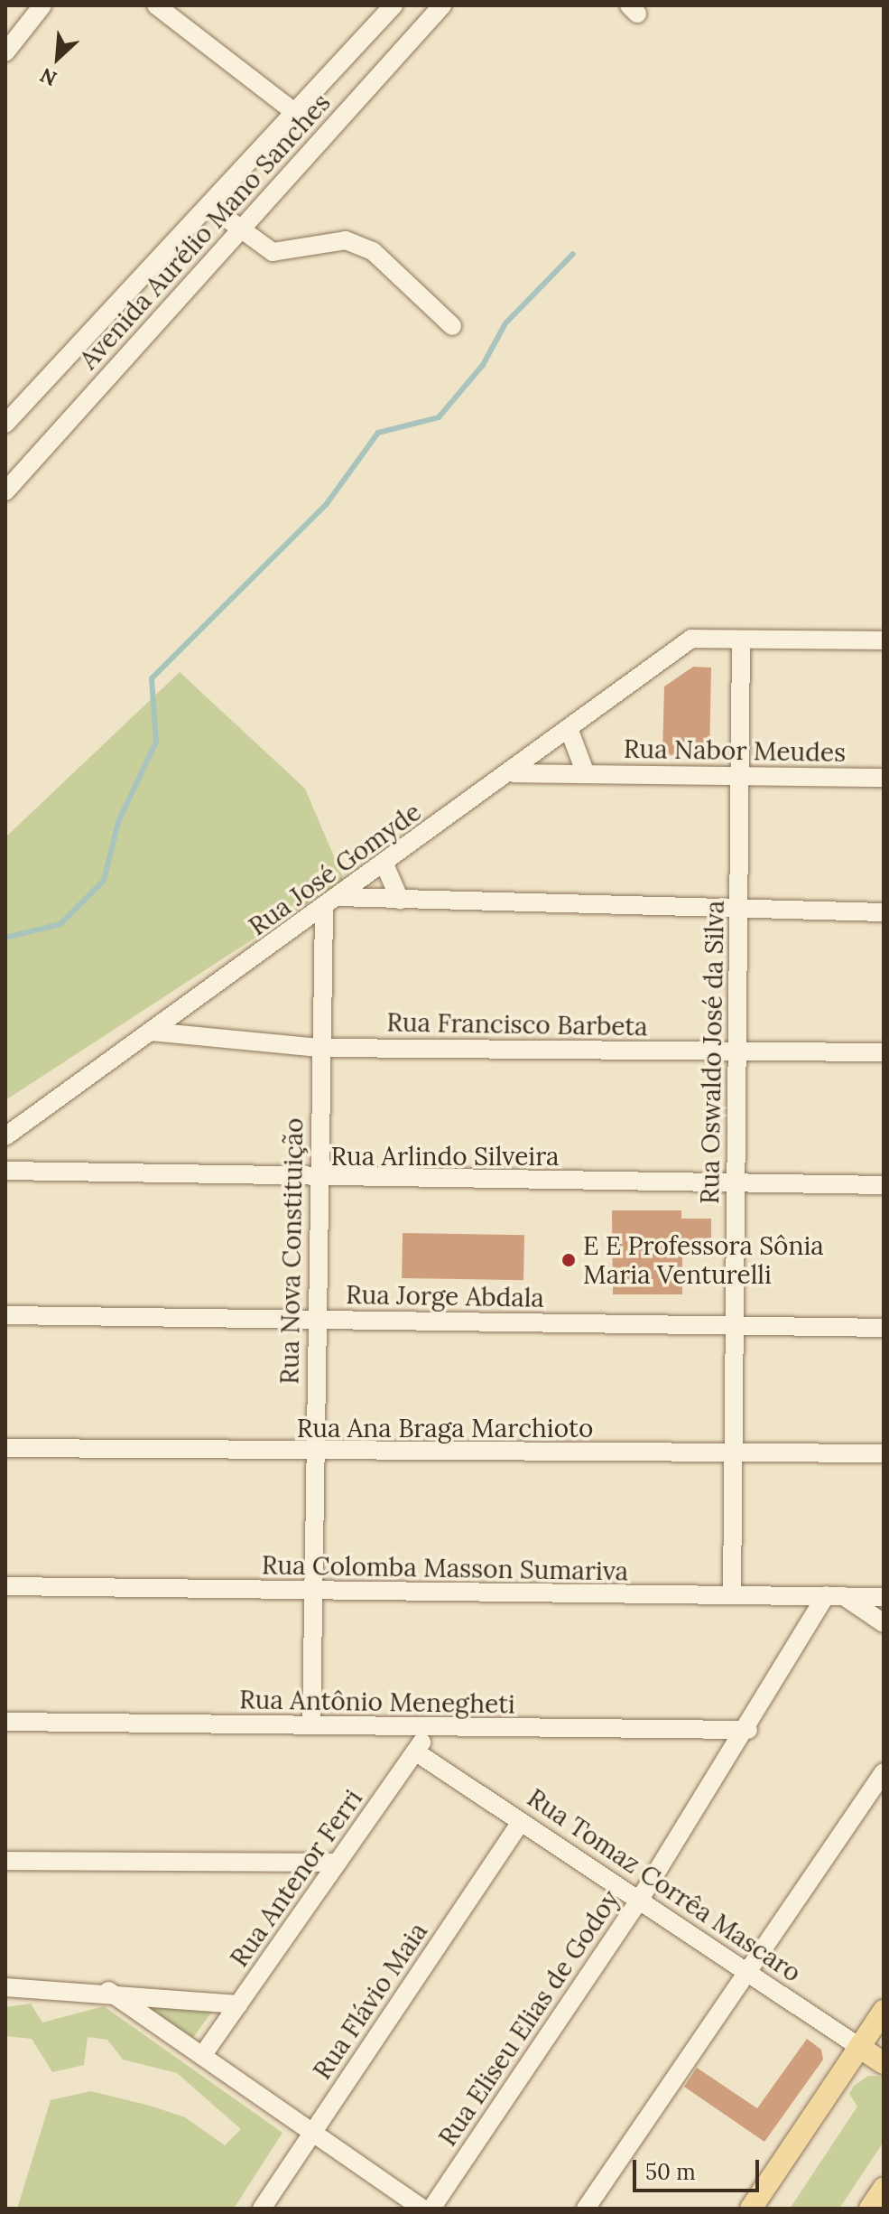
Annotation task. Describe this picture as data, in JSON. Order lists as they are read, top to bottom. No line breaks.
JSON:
{"streets":{"main road":["Rua Tomaz Corrêa Mascaro"],"street":["Avenida Aurélio Mano Sanches","Rua Nabor Meudes","Rua José Gomyde","Rua Francisco Barbeta","Rua Oswaldo José da Silva","Rua Arlindo Silveira","Rua Nova Constituição","Rua Jorge Abdala","Rua Ana Braga Marchioto","Rua Colomba Masson Sumariva","Rua Antônio Menegheti","Rua Antenor Ferri","Rua Flávio Maia","Rua Eliseu Elias de Godoy"]},"crossings":[["Rua Nabor Meudes","Rua José Gomyde"],["Rua Nabor Meudes","Rua Oswaldo José da Silva"],["Rua José Gomyde","Rua Francisco Barbeta"],["Rua José Gomyde","Rua Oswaldo José da Silva"],["Rua José Gomyde","Rua Nova Constituição"],["Rua Francisco Barbeta","Rua Oswaldo José da Silva"],["Rua Francisco Barbeta","Rua Nova Constituição"],["Rua Oswaldo José da Silva","Rua Arlindo Silveira"],["Rua Oswaldo José da Silva","Rua Jorge Abdala"],["Rua Oswaldo José da Silva","Rua Ana Braga Marchioto"],["Rua Oswaldo José da Silva","Rua Colomba Masson Sumariva"],["Rua Arlindo Silveira","Rua Nova Constituição"],["Rua Nova Constituição","Rua Jorge Abdala"],["Rua Nova Constituição","Rua Ana Braga Marchioto"],["Rua Nova Constituição","Rua Colomba Masson Sumariva"],["Rua Nova Constituição","Rua Antônio Menegheti"],["Rua Colomba Masson Sumariva","Rua Eliseu Elias de Godoy"],["Rua Antônio Menegheti","Rua Antenor Ferri"],["Rua Antônio Menegheti","Rua Eliseu Elias de Godoy"],["Rua Antenor Ferri","Rua Tomaz Corrêa Mascaro"],["Rua Tomaz Corrêa Mascaro","Rua Flávio Maia"],["Rua Tomaz Corrêa Mascaro","Rua Eliseu Elias de Godoy"]],"places":["E E Professora Sônia Maria Venturelli"],"scale_bar":"50 m","north":"bottom left"}
